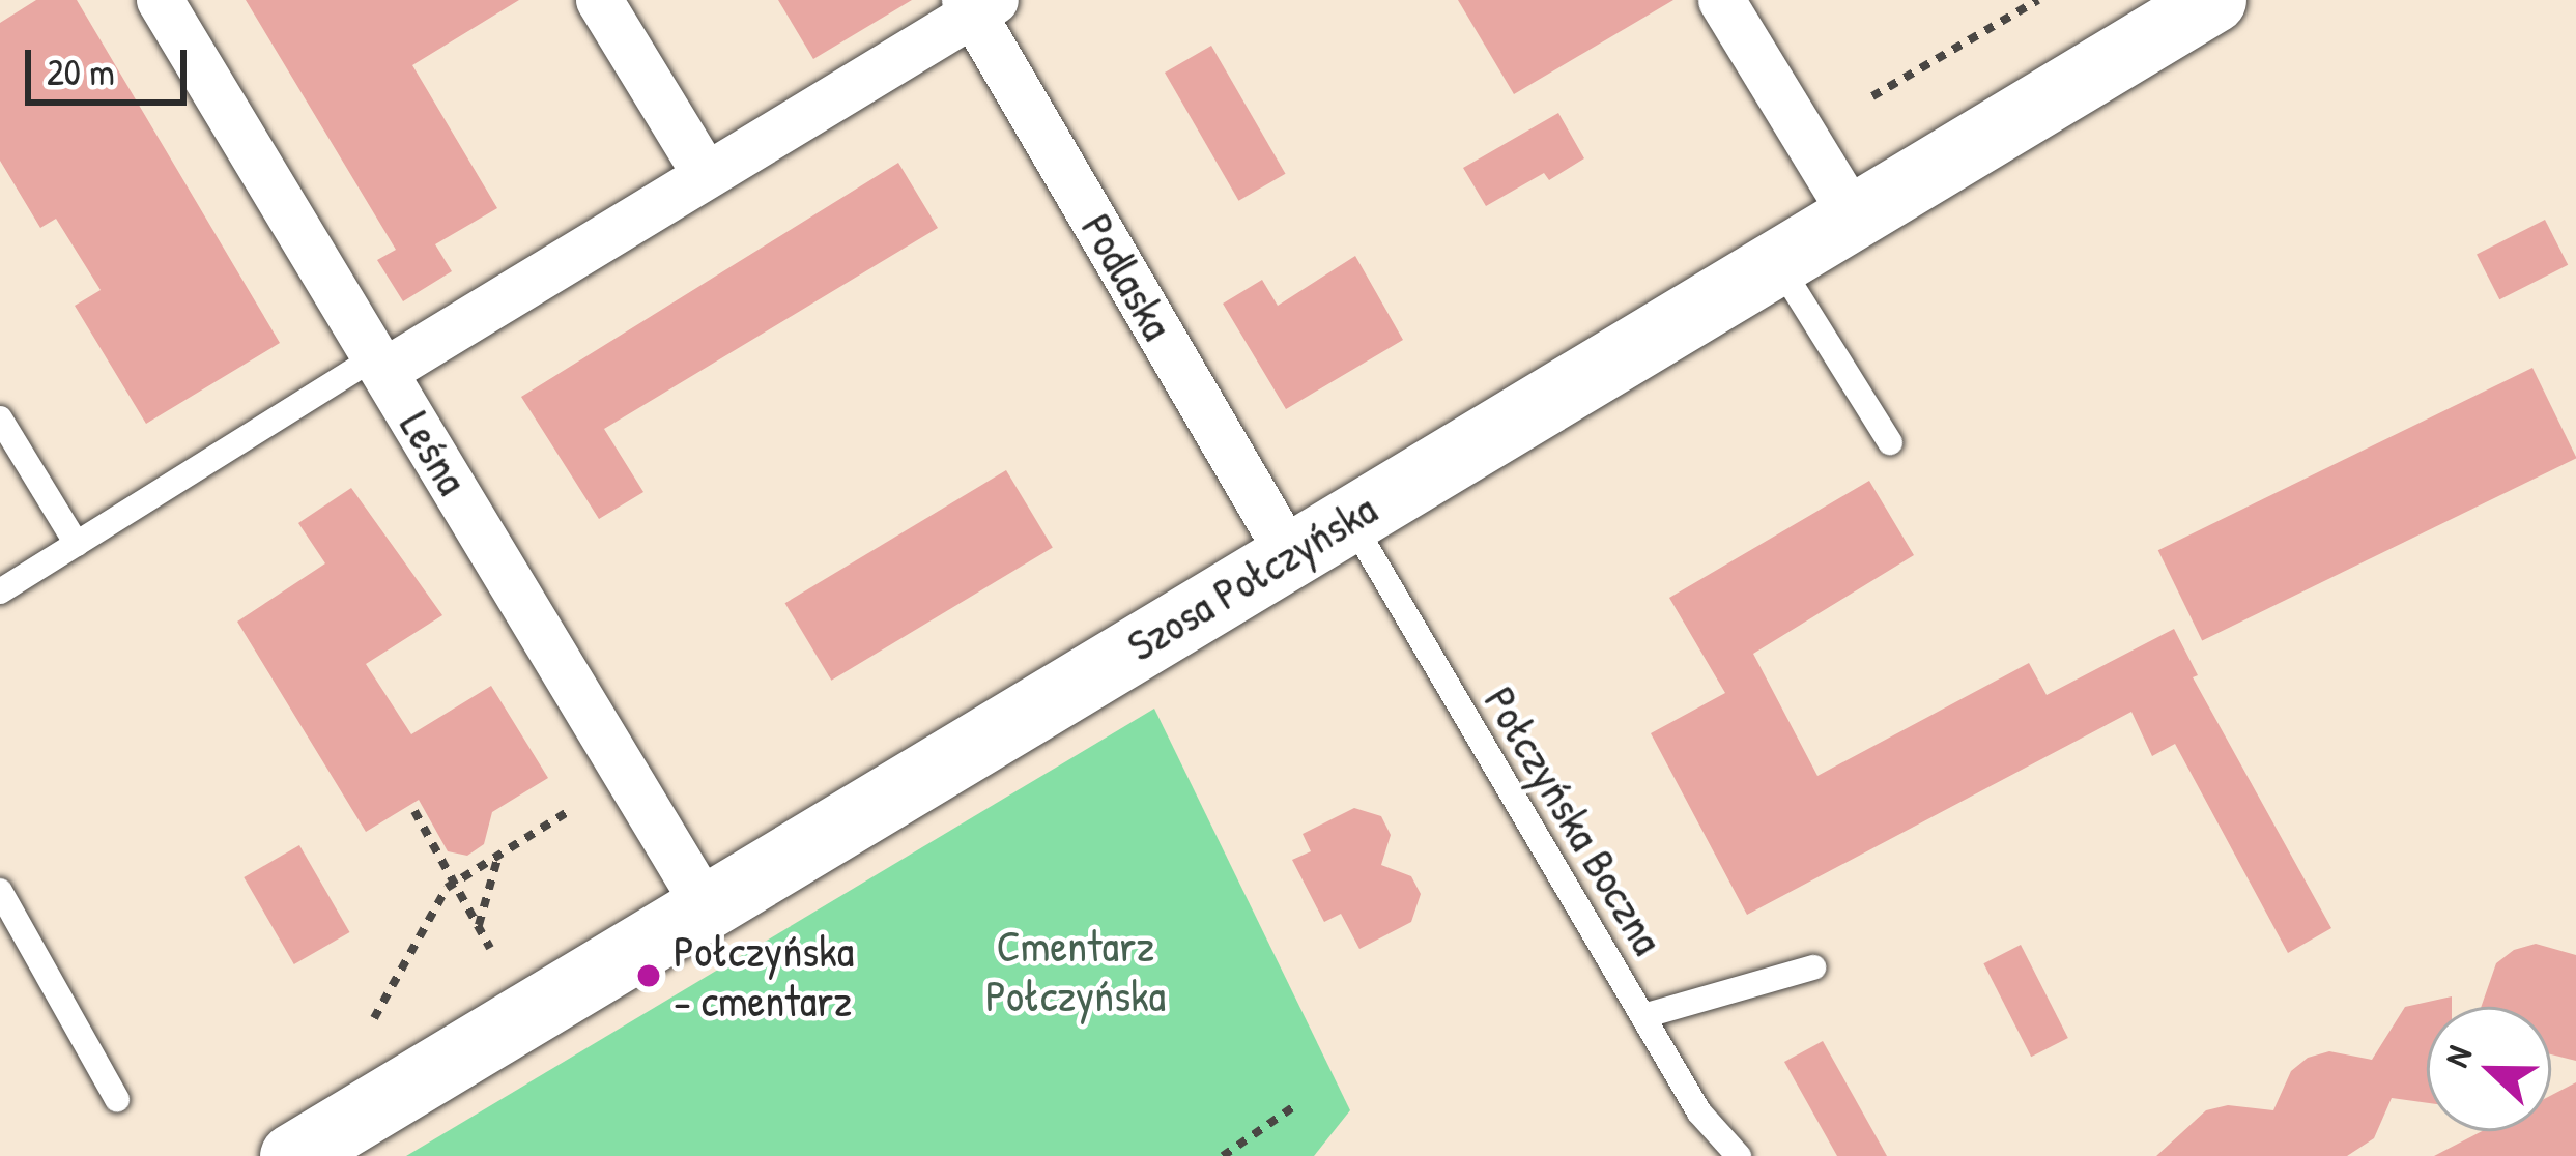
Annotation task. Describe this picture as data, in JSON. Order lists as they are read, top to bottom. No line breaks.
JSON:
{"streets":{"main road":["Szosa Połczyńska"],"street":["Podlaska","Leśna"],"lane":["Połczyńska Boczna"]},"crossings":[["Podlaska","Szosa Połczyńska"],["Leśna","Szosa Połczyńska"],["Szosa Połczyńska","Połczyńska Boczna"]],"parks":["Cmentarz Połczyńska"],"places":["Połczyńska - cmentarz"],"scale_bar":"20 m","north":"left"}
